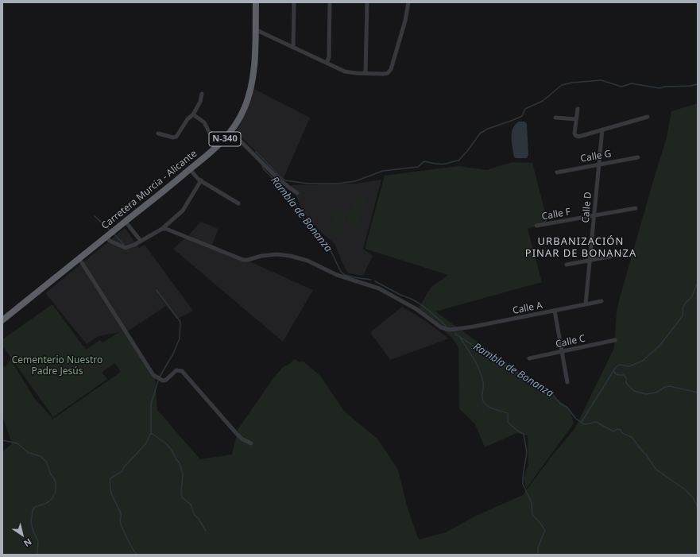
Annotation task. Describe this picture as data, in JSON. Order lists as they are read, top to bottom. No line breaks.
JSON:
{"streets":{"highway":["N-340","Carretera Murcia - Alicante"],"street":["Calle G","Calle D","Calle F","Calle A","Calle C"]},"crossings":[["Calle G","Calle D"],["Calle D","Calle F"],["Calle D","Calle A"]],"districts":["URBANIZACIÓN PINAR DE BONANZA"],"water":["Rambla de Bonanza"],"parks":["Cementerio Nuestro Padre Jesús"],"north":"bottom right"}
